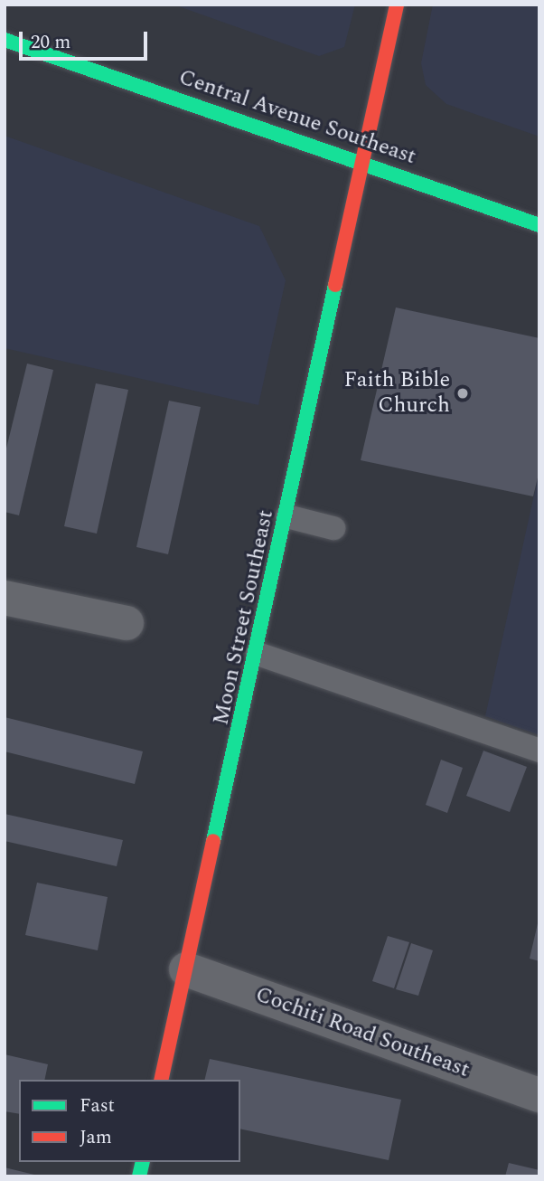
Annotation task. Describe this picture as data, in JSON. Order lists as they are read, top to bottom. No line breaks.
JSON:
{"streets":{"street":["Central Avenue Southeast","Moon Street Southeast","Cochiti Road Southeast"]},"crossings":[["Central Avenue Southeast","Moon Street Southeast"],["Moon Street Southeast","Cochiti Road Southeast"]],"places":["Faith Bible Church"],"legend":["Fast","Jam"],"scale_bar":"20 m"}
